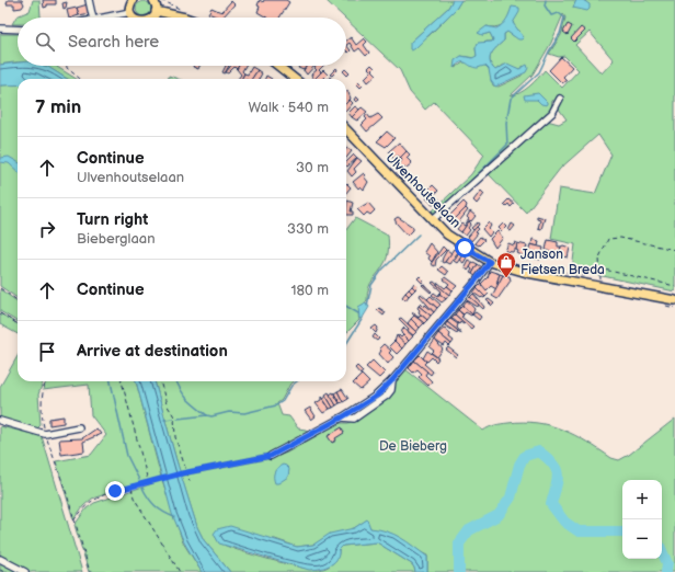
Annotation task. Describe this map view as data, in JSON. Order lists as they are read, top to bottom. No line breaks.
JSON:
{"streets":{"main road":["Ulvenhoutselaan"]},"parks":["De Bieberg"],"places":{"shop":["Janson Fietsen Breda"]},"page":{"search":"Search here","heading":["7 min","Walk · 540 m"],"list":[["Continue","Ulvenhoutselaan","30 m"],["Turn right","Bieberglaan","330 m"],["Continue","180 m"],"Arrive at destination"],"map_buttons":["+","−"]}}
